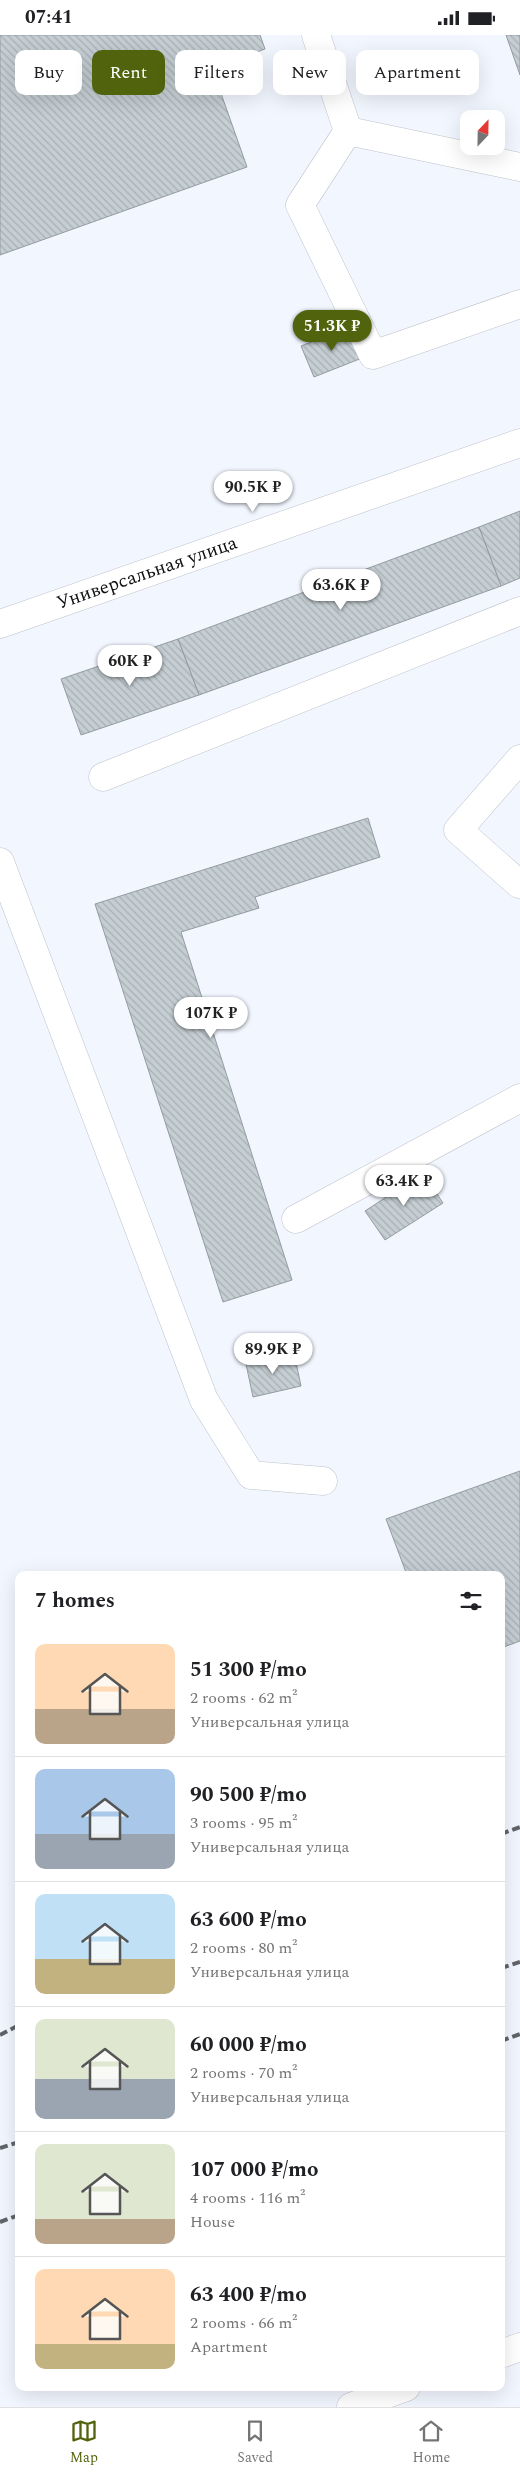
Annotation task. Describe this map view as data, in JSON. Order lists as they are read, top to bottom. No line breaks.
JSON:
{"streets":{"street":["Универсальная улица"]},"north":"top","page":{"status":"07:41","chip":["Buy","Rent","Filters","New","Apartment"],"price":["51.3K ₽","90.5K ₽","63.6K ₽","60K ₽","107K ₽","63.4K ₽","89.9K ₽"],"heading":"7 homes","list":[{"name":"51 300 ₽/mo","note":"2 rooms · 62 m² · Универсальная улица"},{"name":"90 500 ₽/mo","note":"3 rooms · 95 m² · Универсальная улица"},{"name":"63 600 ₽/mo","note":"2 rooms · 80 m² · Универсальная улица"},{"name":"60 000 ₽/mo","note":"2 rooms · 70 m² · Универсальная улица"},{"name":"107 000 ₽/mo","note":"4 rooms · 116 m² · House"},{"name":"63 400 ₽/mo","note":"2 rooms · 66 m² · Apartment"}],"tabs":["Map","Saved","Home"]}}
